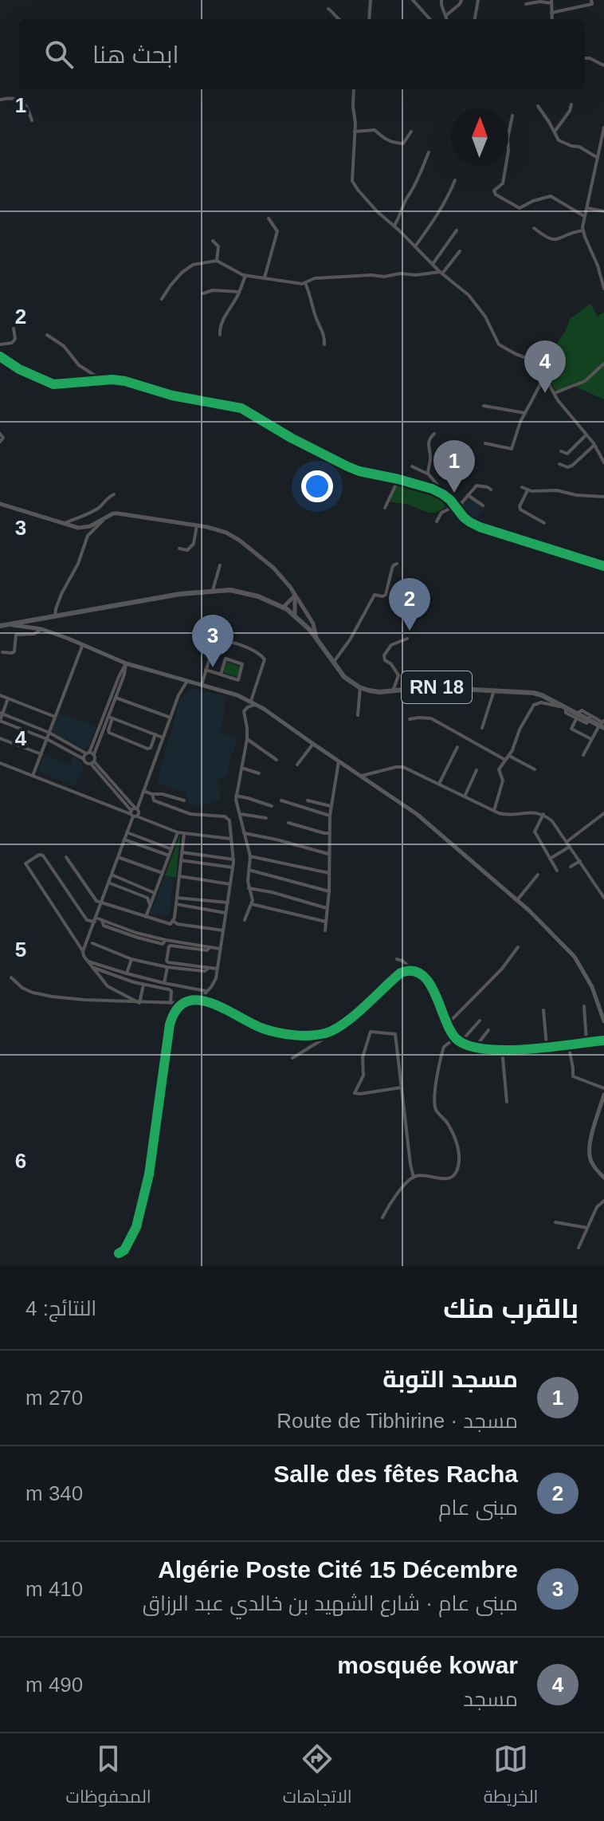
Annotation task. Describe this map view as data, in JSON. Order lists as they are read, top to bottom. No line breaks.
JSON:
{"streets":{"main road":["RN 18"]},"north":"top","page":{"search":"ابحث هنا","pins":["4","1","2","3"],"heading":["بالقرب منك","النتائج: 4"],"list":[{"mark":"1","name":"مسجد التوبة","note":"مسجد · Route de Tibhirine","value":"270 m"},{"mark":"2","name":"Salle des fêtes Racha","note":"مبنى عام","value":"340 m"},{"mark":"3","name":"Algérie Poste Cité 15 Décembre","note":"مبنى عام · شارع الشهيد بن خالدي عبد الرزاق","value":"410 m"},{"mark":"4","name":"mosquée kowar","note":"مسجد","value":"490 m"}],"nav":["الخريطة","الاتجاهات","المحفوظات"]},"grid":{"rows":["1","2","3","4","5","6"]}}
